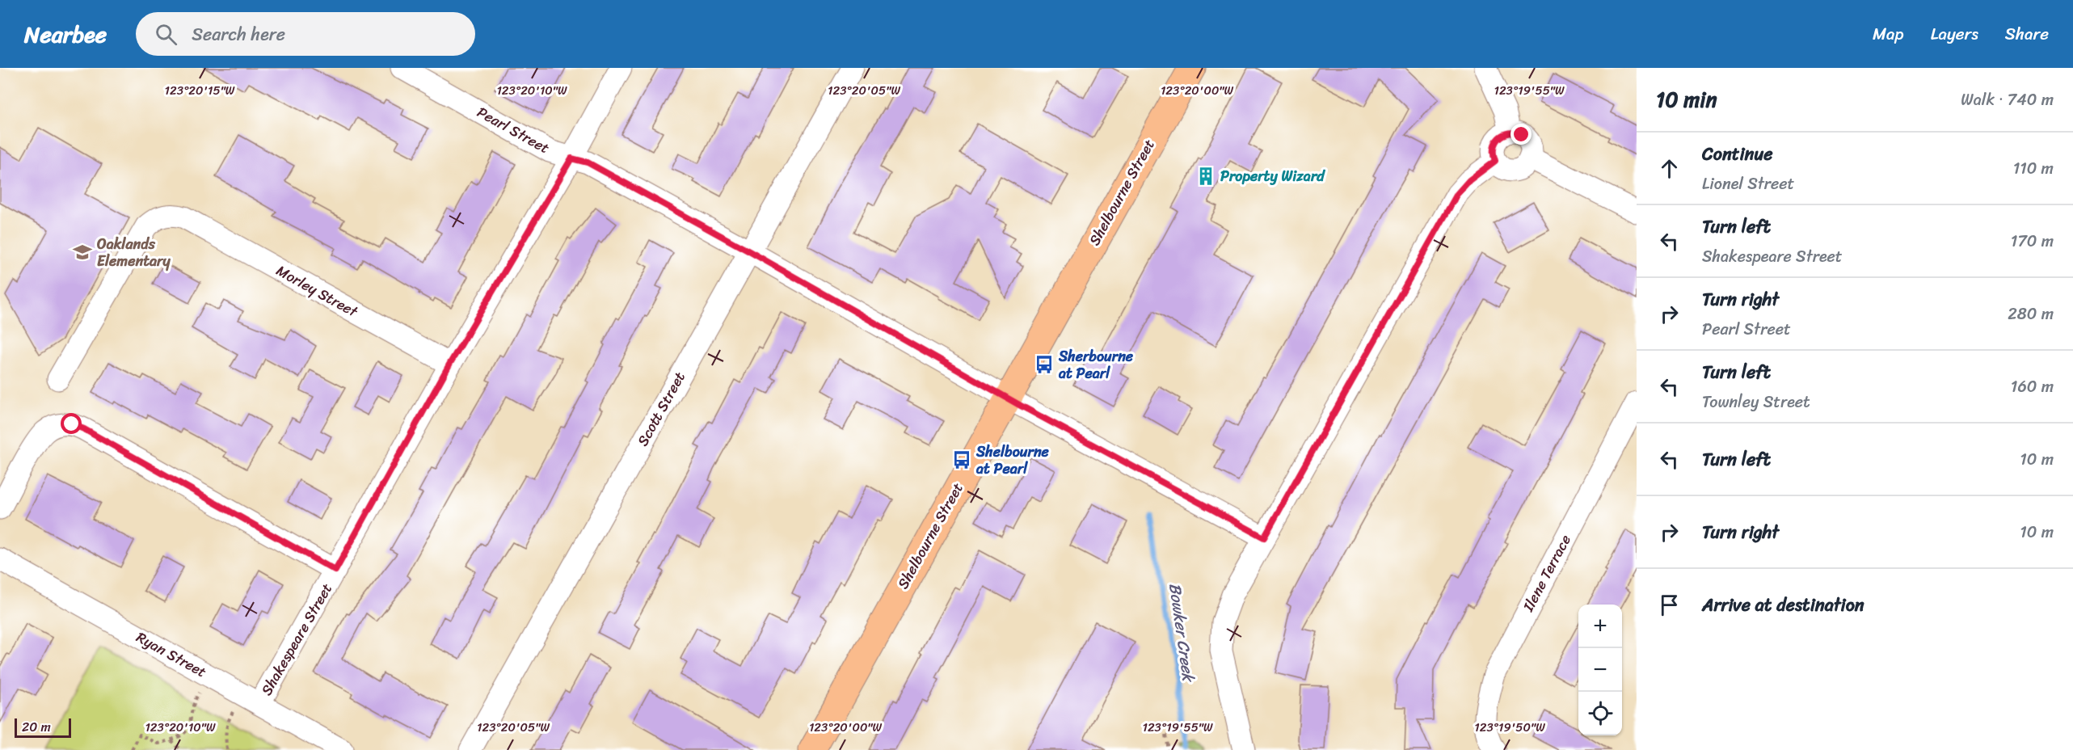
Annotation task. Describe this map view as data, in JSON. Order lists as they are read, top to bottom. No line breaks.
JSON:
{"streets":{"main road":["Shelbourne Street"],"street":["Pearl Street","Morley Street","Scott Street","Ilene Terrace","Shakespeare Street","Ryan Street"]},"crossings":[["Pearl Street","Shelbourne Street"],["Pearl Street","Scott Street"],["Pearl Street","Shakespeare Street"],["Morley Street","Shakespeare Street"],["Shakespeare Street","Ryan Street"]],"water":["Bowker Creek"],"places":{"building":["Property Wizard"],"school or university":["Oaklands Elementary"],"bus stop":["Sherbourne at Pearl","Shelbourne at Pearl"]},"scale_bar":"20 m","page":{"header":"Nearbee","search":"Search here","nav":["Map","Layers","Share"],"heading":["10 min","Walk · 740 m"],"list":[["Continue","Lionel Street","110 m"],["Turn left","Shakespeare Street","170 m"],["Turn right","Pearl Street","280 m"],["Turn left","Townley Street","160 m"],["Turn left","10 m"],["Turn right","10 m"],"Arrive at destination"],"map_buttons":["+","−"],"scale":"20 m"},"coordinates":["123°20'15\"W","123°20'10\"W","123°20'05\"W","123°20'00\"W","123°19'55\"W","123°19'50\"W"]}
